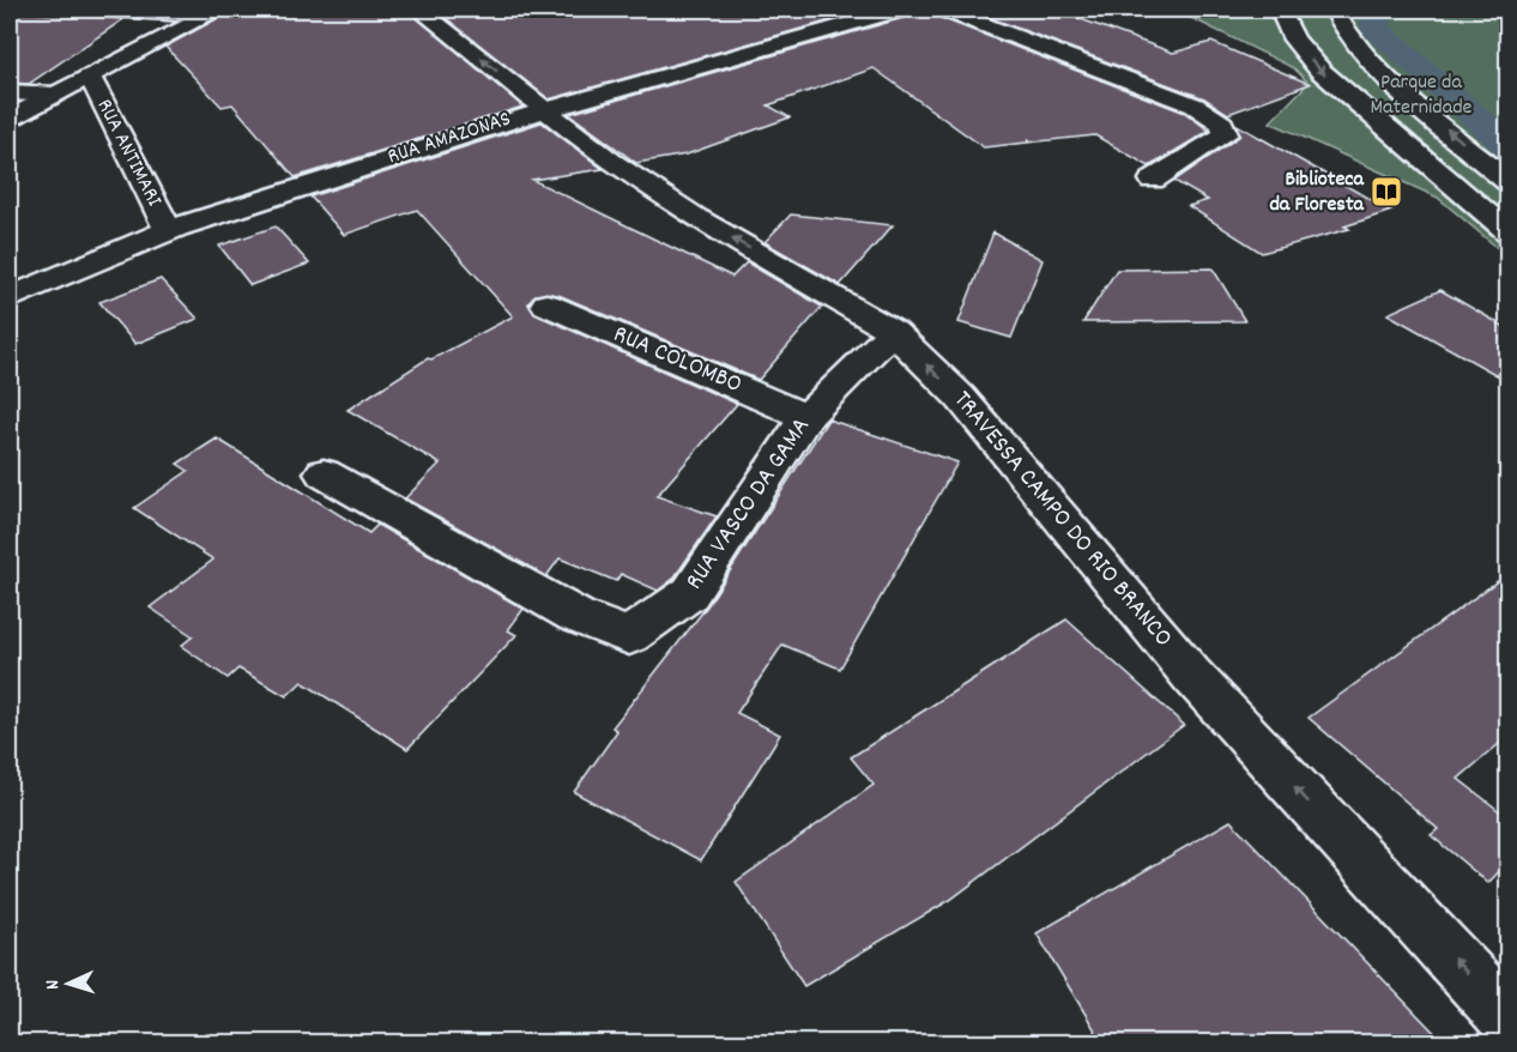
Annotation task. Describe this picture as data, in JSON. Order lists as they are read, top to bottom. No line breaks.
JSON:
{"streets":{"street":["RUA AMAZONAS","RUA ANTIMARI","RUA COLOMBO","RUA VASCO DA GAMA","TRAVESSA CAMPO DO RIO BRANCO"]},"crossings":[["RUA AMAZONAS","RUA ANTIMARI"],["RUA AMAZONAS","TRAVESSA CAMPO DO RIO BRANCO"],["RUA COLOMBO","RUA VASCO DA GAMA"],["RUA VASCO DA GAMA","TRAVESSA CAMPO DO RIO BRANCO"]],"one_way":["TRAVESSA CAMPO DO RIO BRANCO"],"parks":["Parque da Maternidade"],"places":{"library":["Biblioteca da Floresta"]},"north":"left"}
